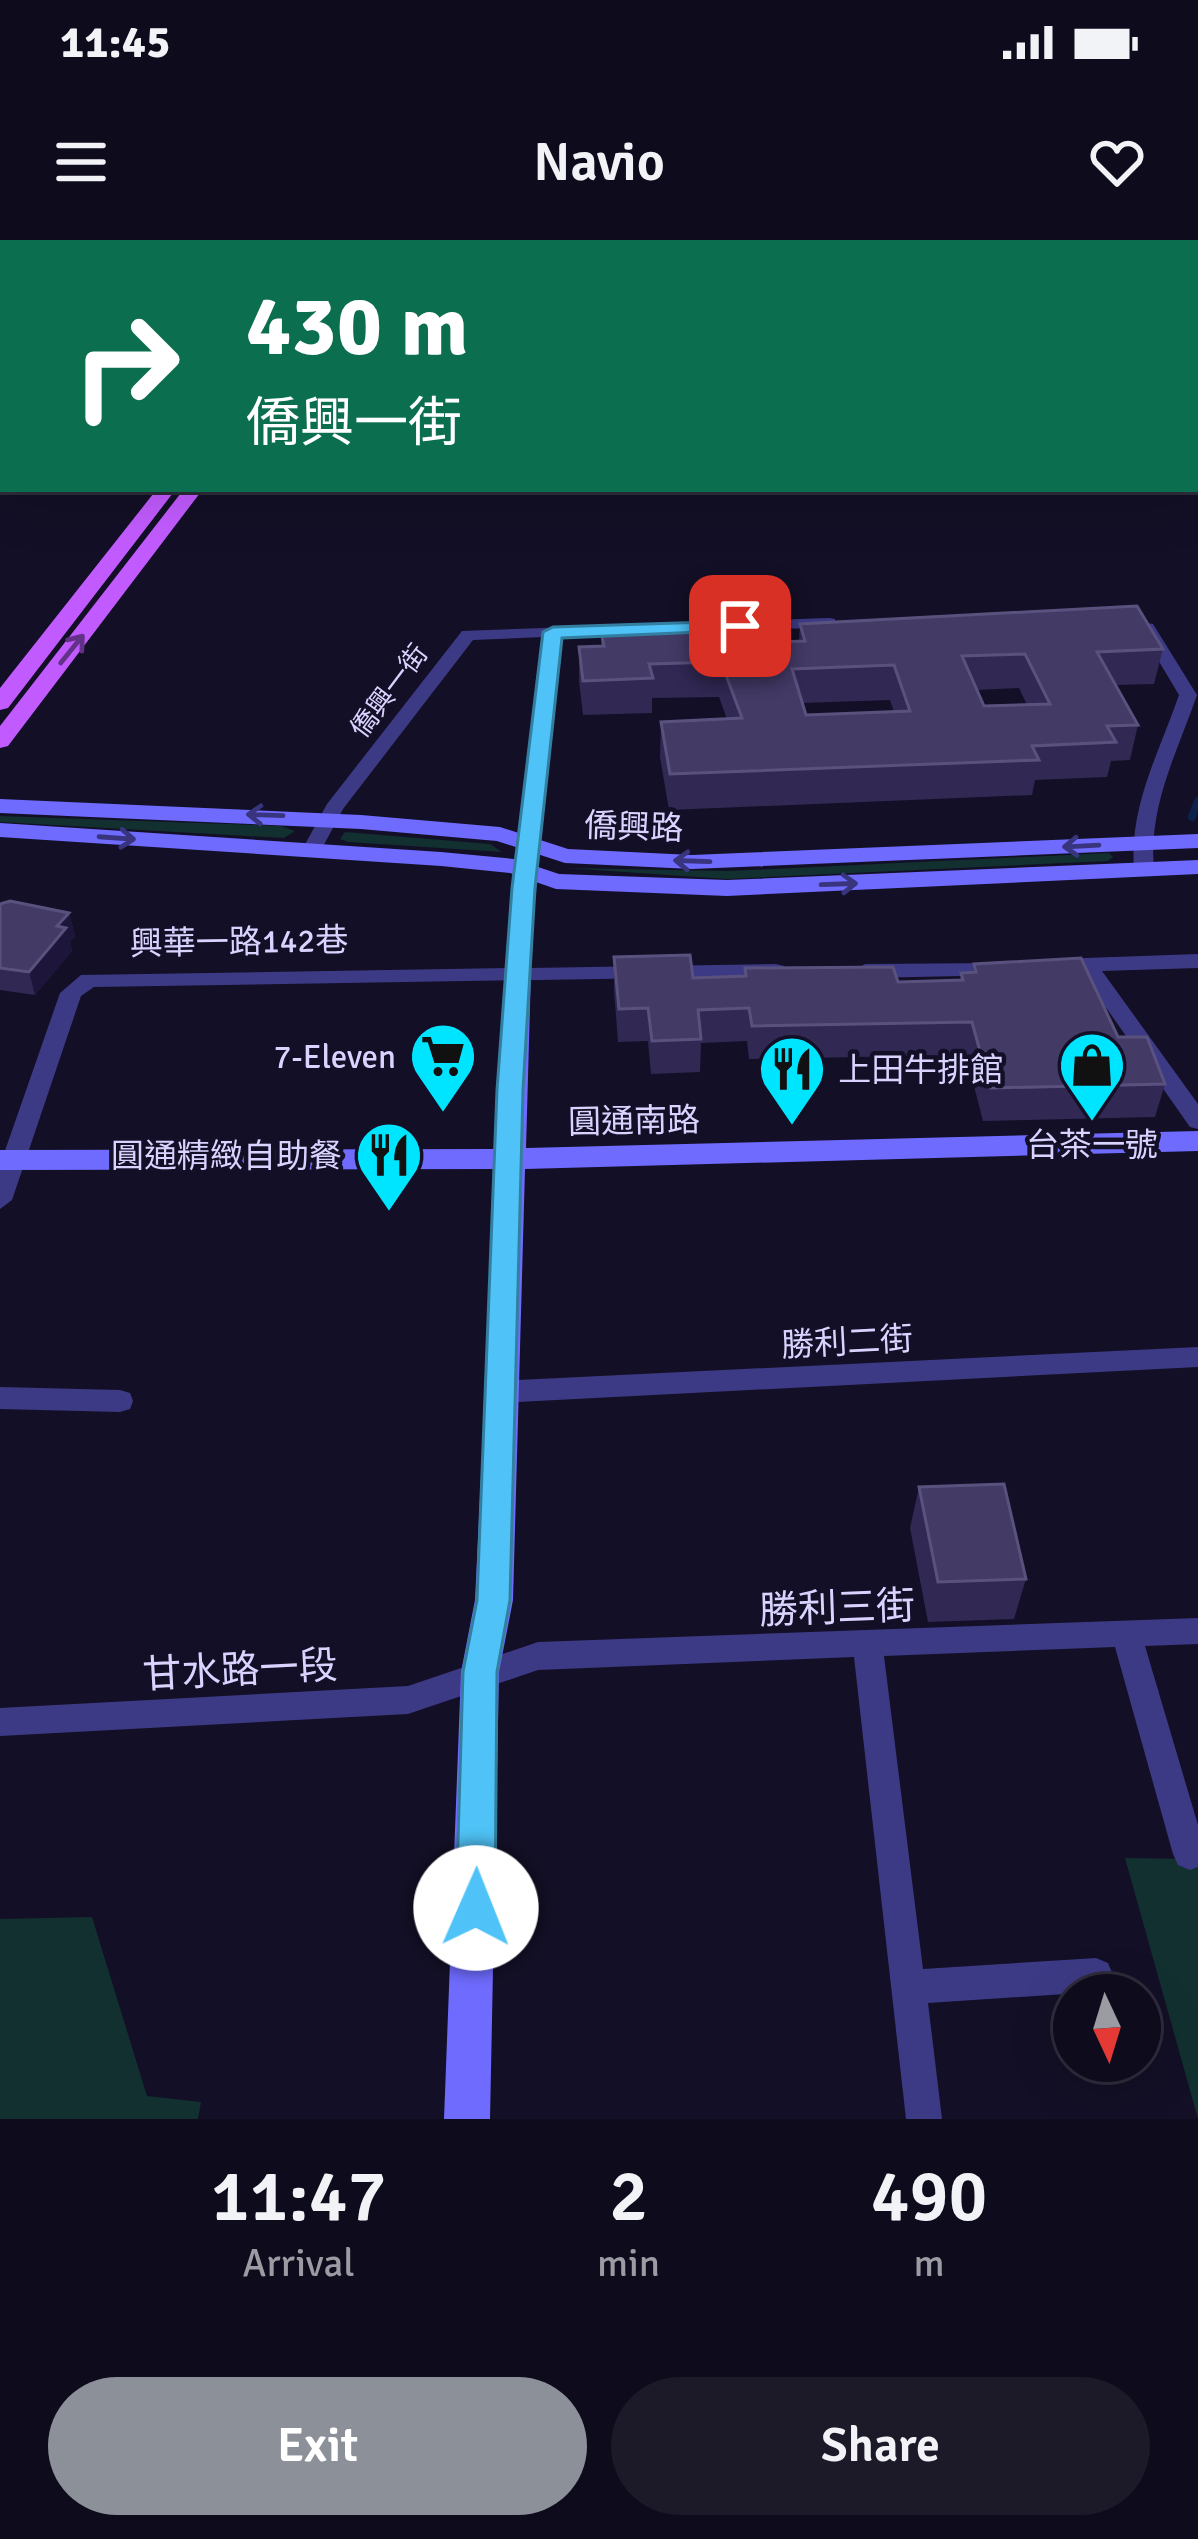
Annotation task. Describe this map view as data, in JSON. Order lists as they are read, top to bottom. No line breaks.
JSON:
{"streets":{"street":["僑興一街","僑興路","興華一路142巷","圓通南路","勝利二街","勝利三街","甘水路一段"]},"crossings":[["僑興一街","僑興路"],["興華一路142巷","圓通南路"],["勝利三街","甘水路一段"]],"places":{"supermarket":["7-Eleven"],"shop":["台茶一號"],"restaurant":["上田牛排館","圓通精緻自助餐"]},"north":"bottom","page":{"status":"11:45","header":"Navio","turn":["430 m","僑興一街"],"eta":["11:47","Arrival","2","min","490","m"],"buttons":["Exit","Share"]}}
